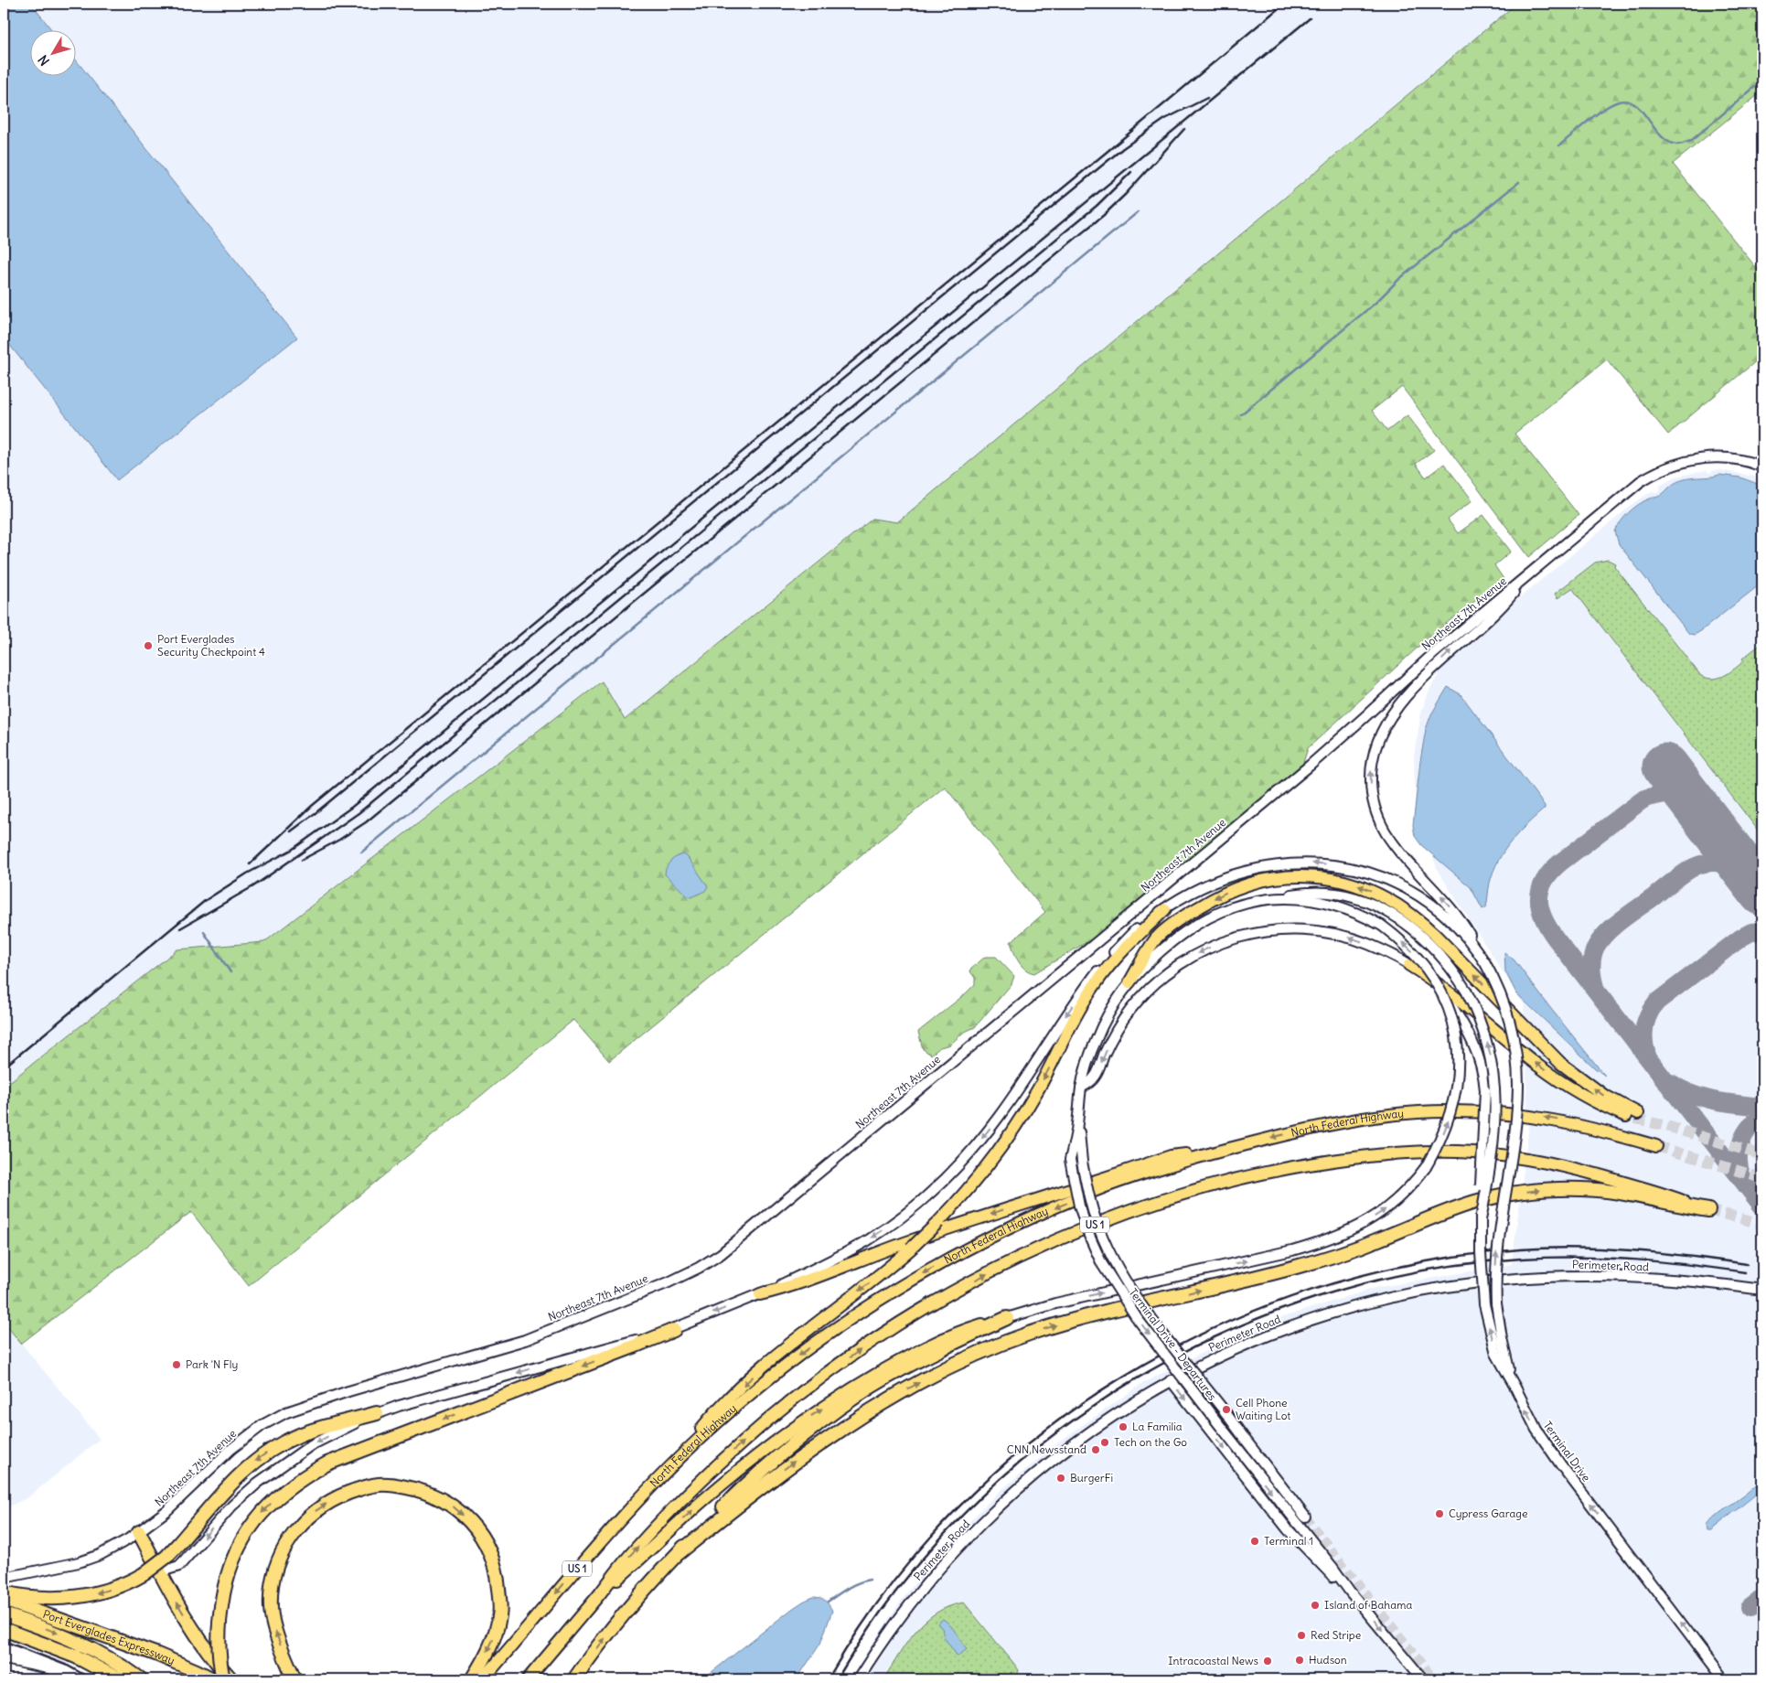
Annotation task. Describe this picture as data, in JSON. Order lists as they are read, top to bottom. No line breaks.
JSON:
{"streets":{"highway":["Port Everglades Expressway"],"main road":["North Federal Highway","US 1"],"street":["Northeast 7th Avenue","Perimeter Road","Terminal Drive - Departures","Terminal Drive"]},"places":["Port Everglades Security Checkpoint 4","Park 'N Fly","Cell Phone Waiting Lot","La Familia","Tech on the Go","CNN Newsstand","BurgerFi","Cypress Garage","Terminal 1","Island of Bahama","Red Stripe","Hudson","Intracoastal News"],"north":"bottom left"}
